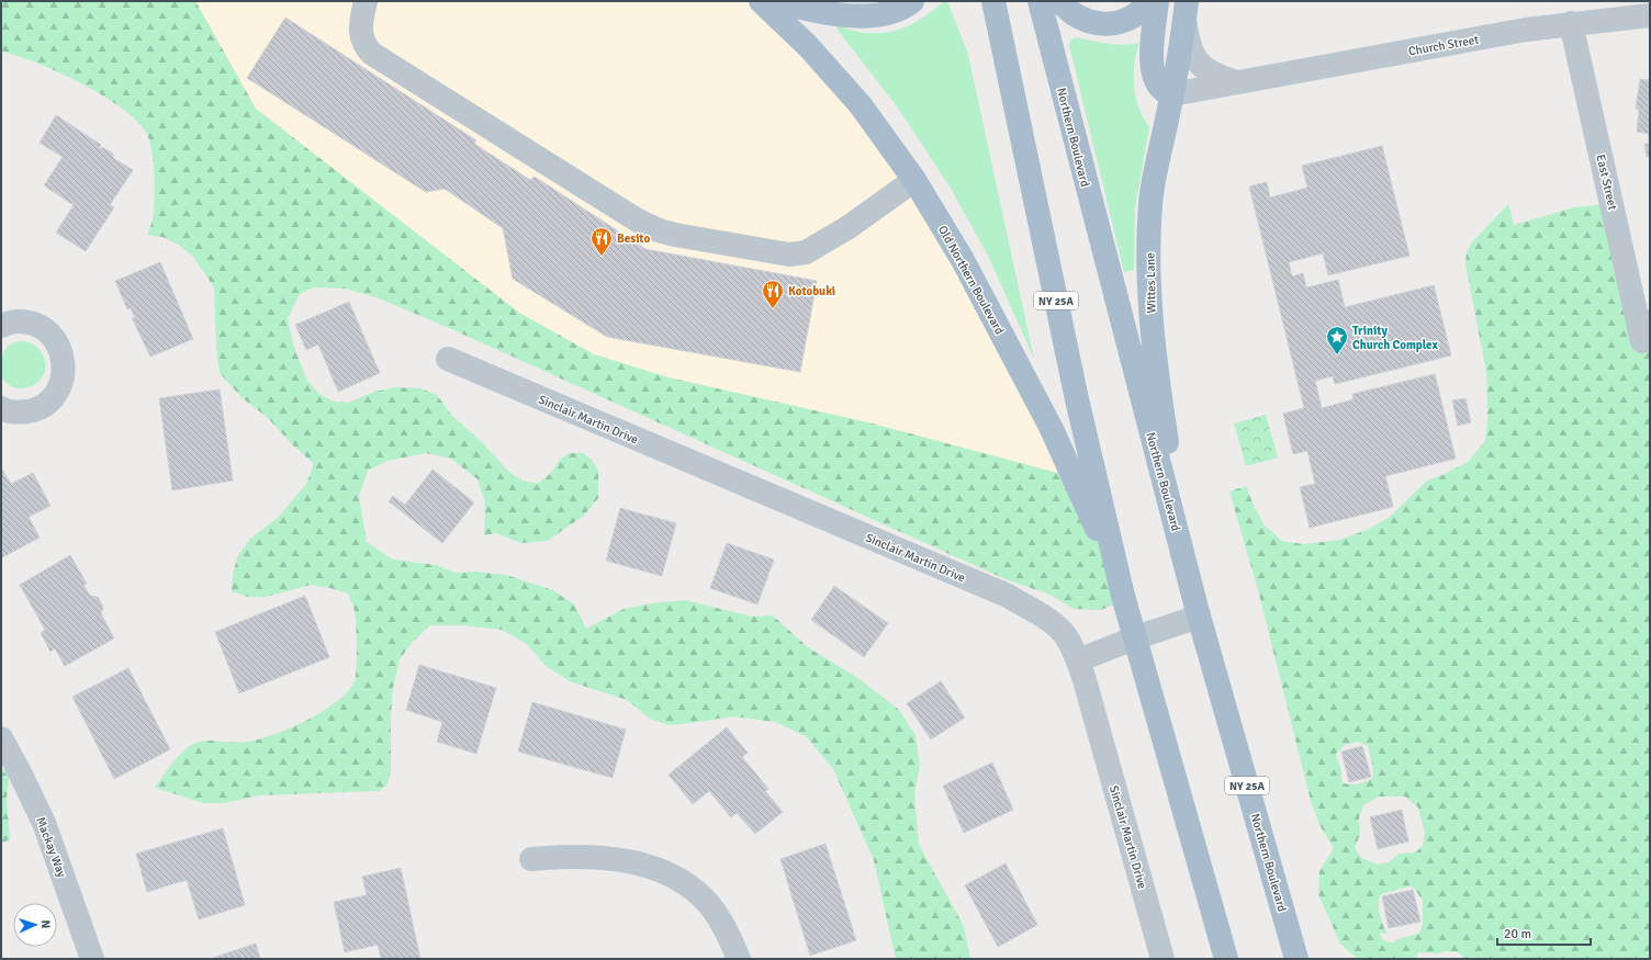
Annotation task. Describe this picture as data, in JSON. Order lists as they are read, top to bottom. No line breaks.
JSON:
{"streets":{"main road":["Northern Boulevard","Old Northern Boulevard","Wittes Lane","NY 25A"],"street":["Church Street","East Street","Sinclair Martin Drive","Mackay Way"]},"crossings":[["Church Street","East Street"],["Church Street","Wittes Lane"],["Northern Boulevard","Wittes Lane"],["Old Northern Boulevard","NY 25A"]],"places":{"restaurant":["Besito","Kotobuki"],"place":["Trinity Church Complex"]},"scale_bar":"20 m","north":"right"}
